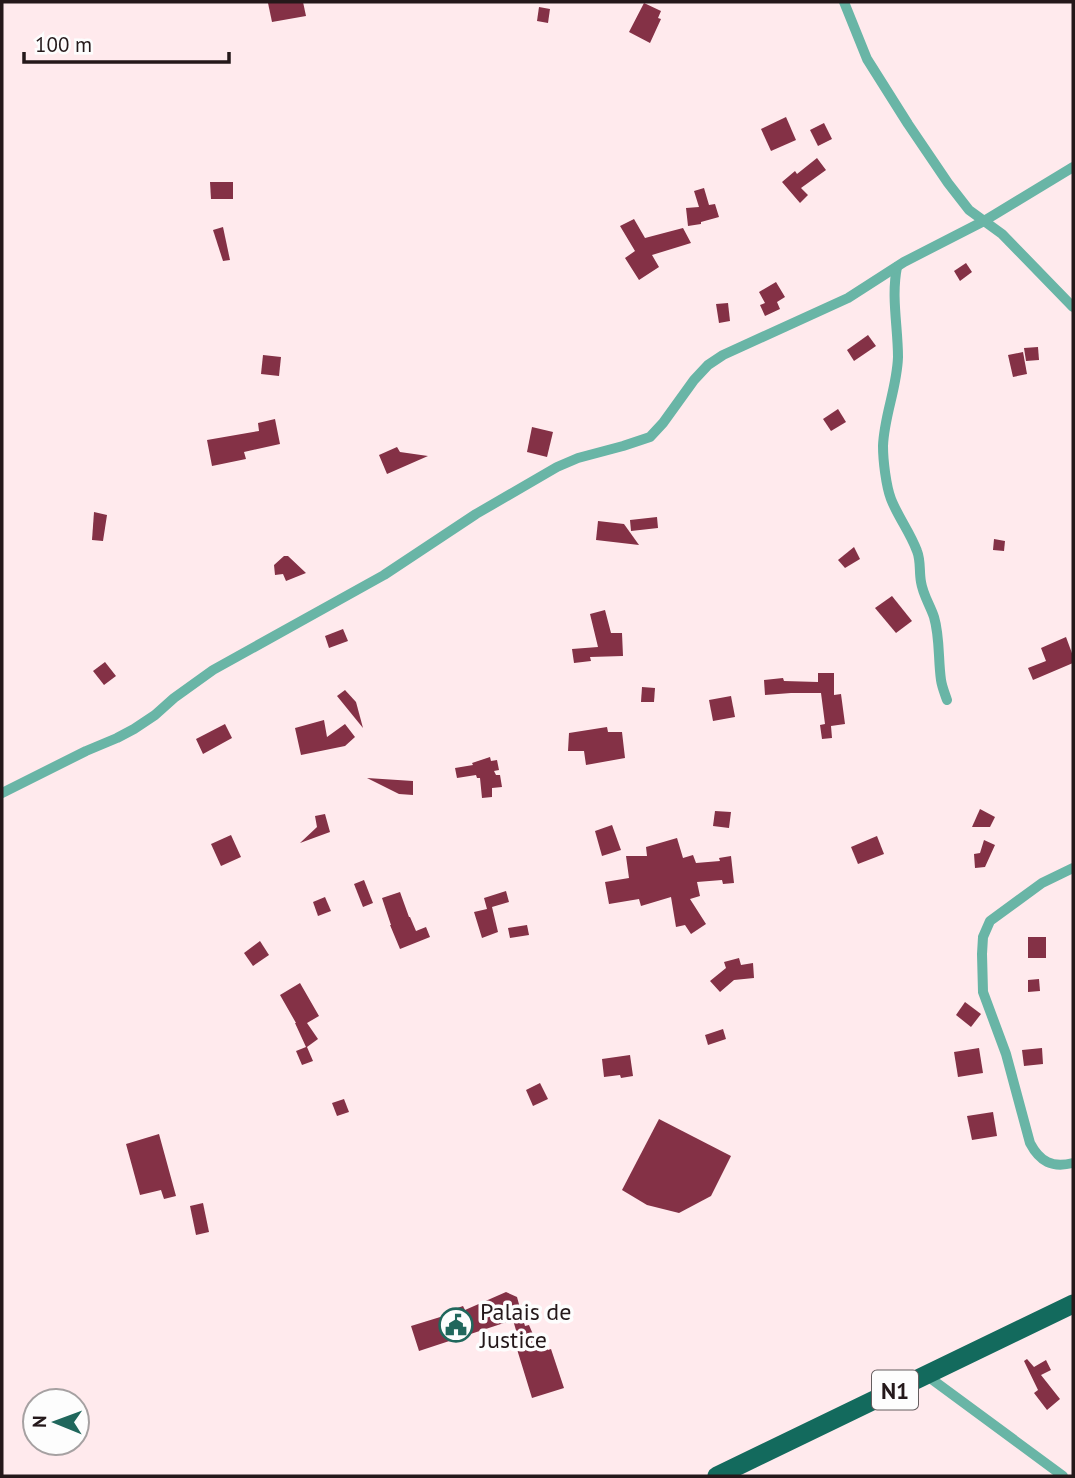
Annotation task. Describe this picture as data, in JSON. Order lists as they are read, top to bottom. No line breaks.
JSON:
{"streets":{"highway":["N1"]},"places":{"public building":["Palais de Justice"]},"scale_bar":"100 m","north":"left"}
